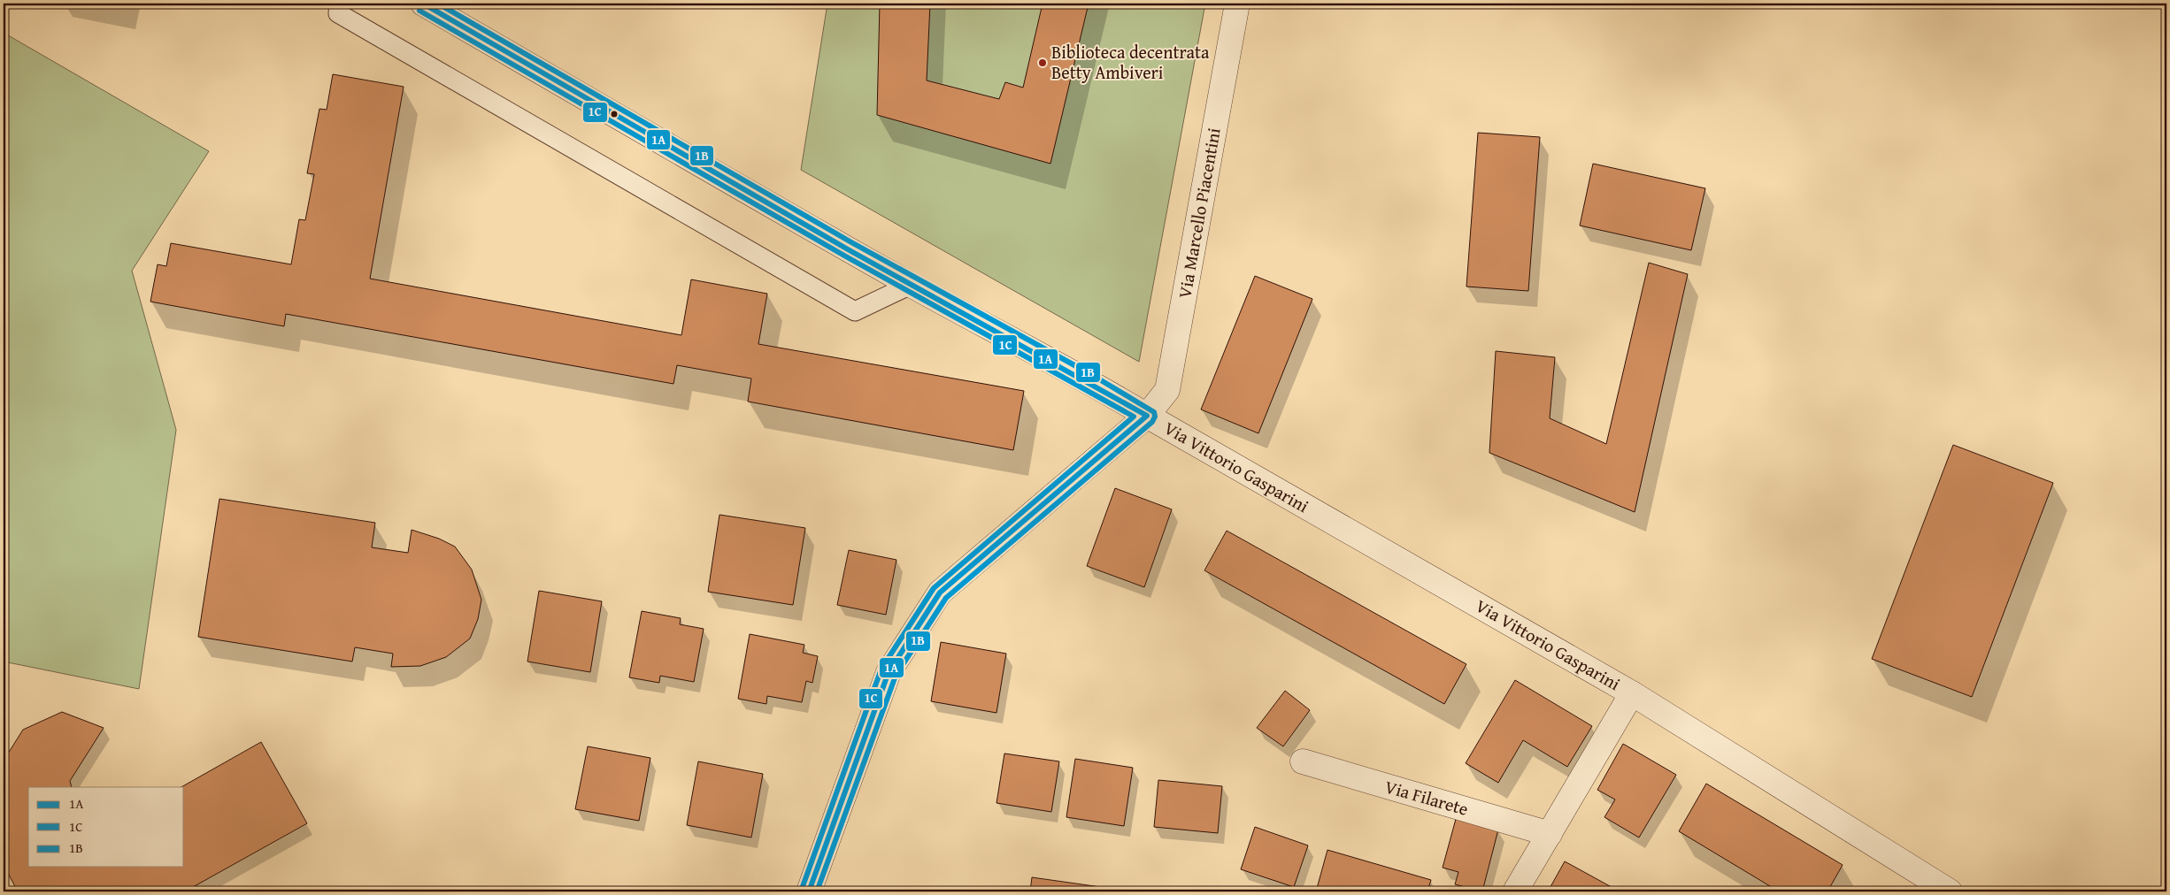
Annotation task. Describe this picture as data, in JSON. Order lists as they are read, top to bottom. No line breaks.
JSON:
{"streets":{"street":["Via Marcello Piacentini","Via Vittorio Gasparini","Via Filarete"]},"crossings":[["Via Marcello Piacentini","Via Vittorio Gasparini"]],"places":["Biblioteca decentrata Betty Ambiveri"],"lines":["transit line 1A","transit line 1B","transit line 1C"],"legend":["1A","1C","1B"]}
